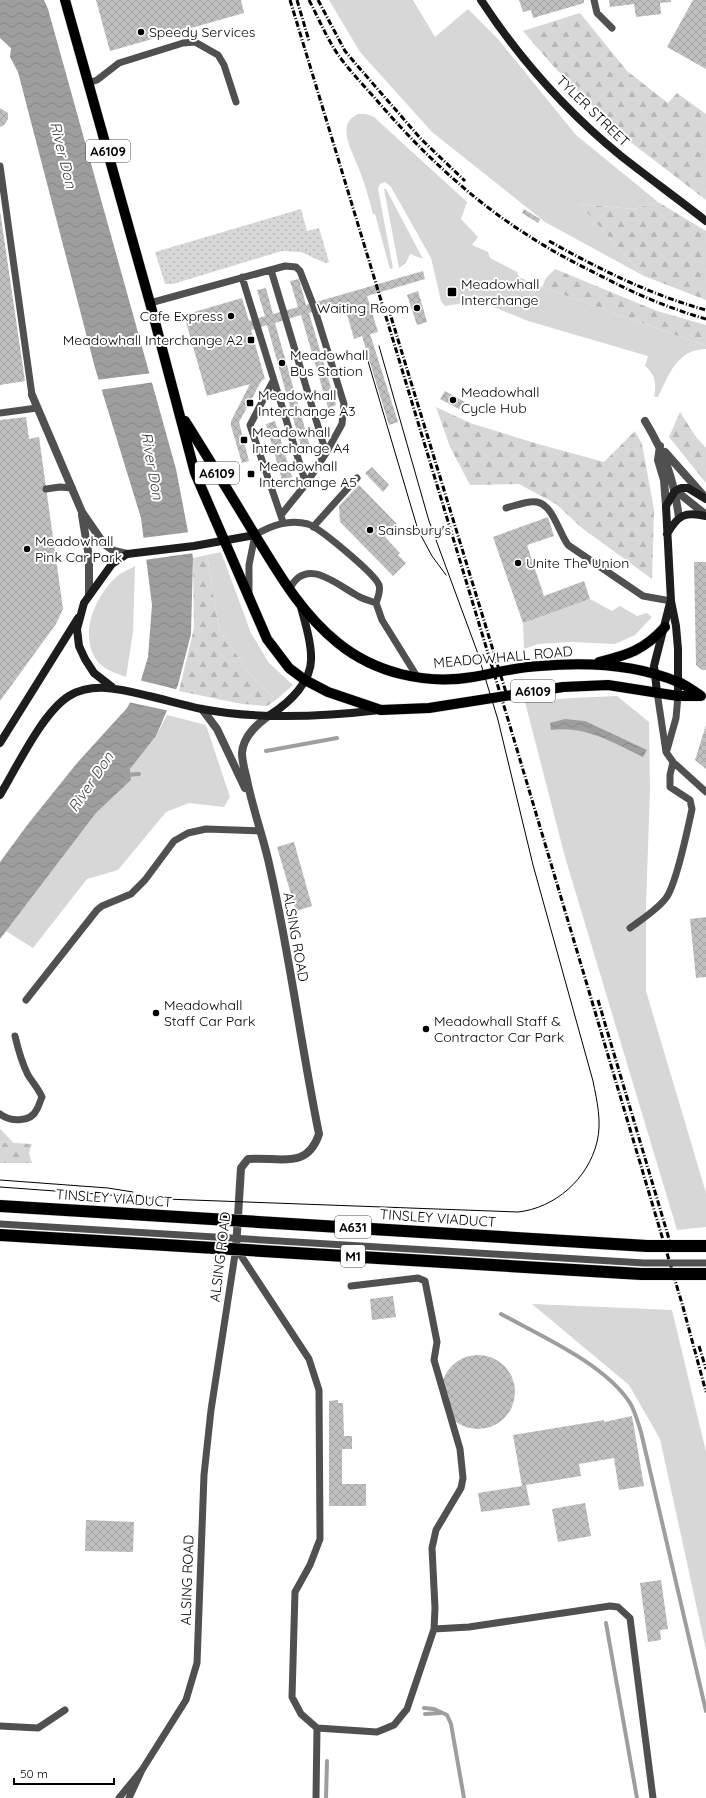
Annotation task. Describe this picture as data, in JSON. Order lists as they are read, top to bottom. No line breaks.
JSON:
{"streets":{"highway":["TINSLEY VIADUCT","A631","M1"],"main road":["A6109","MEADOWHALL ROAD"],"street":["TYLER STREET","ALSING ROAD"]},"crossings":[["MEADOWHALL ROAD","ALSING ROAD"]],"water":["River Don"],"places":{"other":["Speedy Services","Waiting Room","Cafe Express","Meadowhall Bus Station","Meadowhall Cycle Hub","Sainsbury's","Meadowhall Pink Car Park","Unite The Union","Meadowhall Staff Car Park","Meadowhall Staff & Contractor Car Park"],"transit":["Meadowhall Interchange","Meadowhall Interchange A2","Meadowhall Interchange A3","Meadowhall Interchange A4","Meadowhall Interchange A5"]},"scale_bar":"50 m"}
